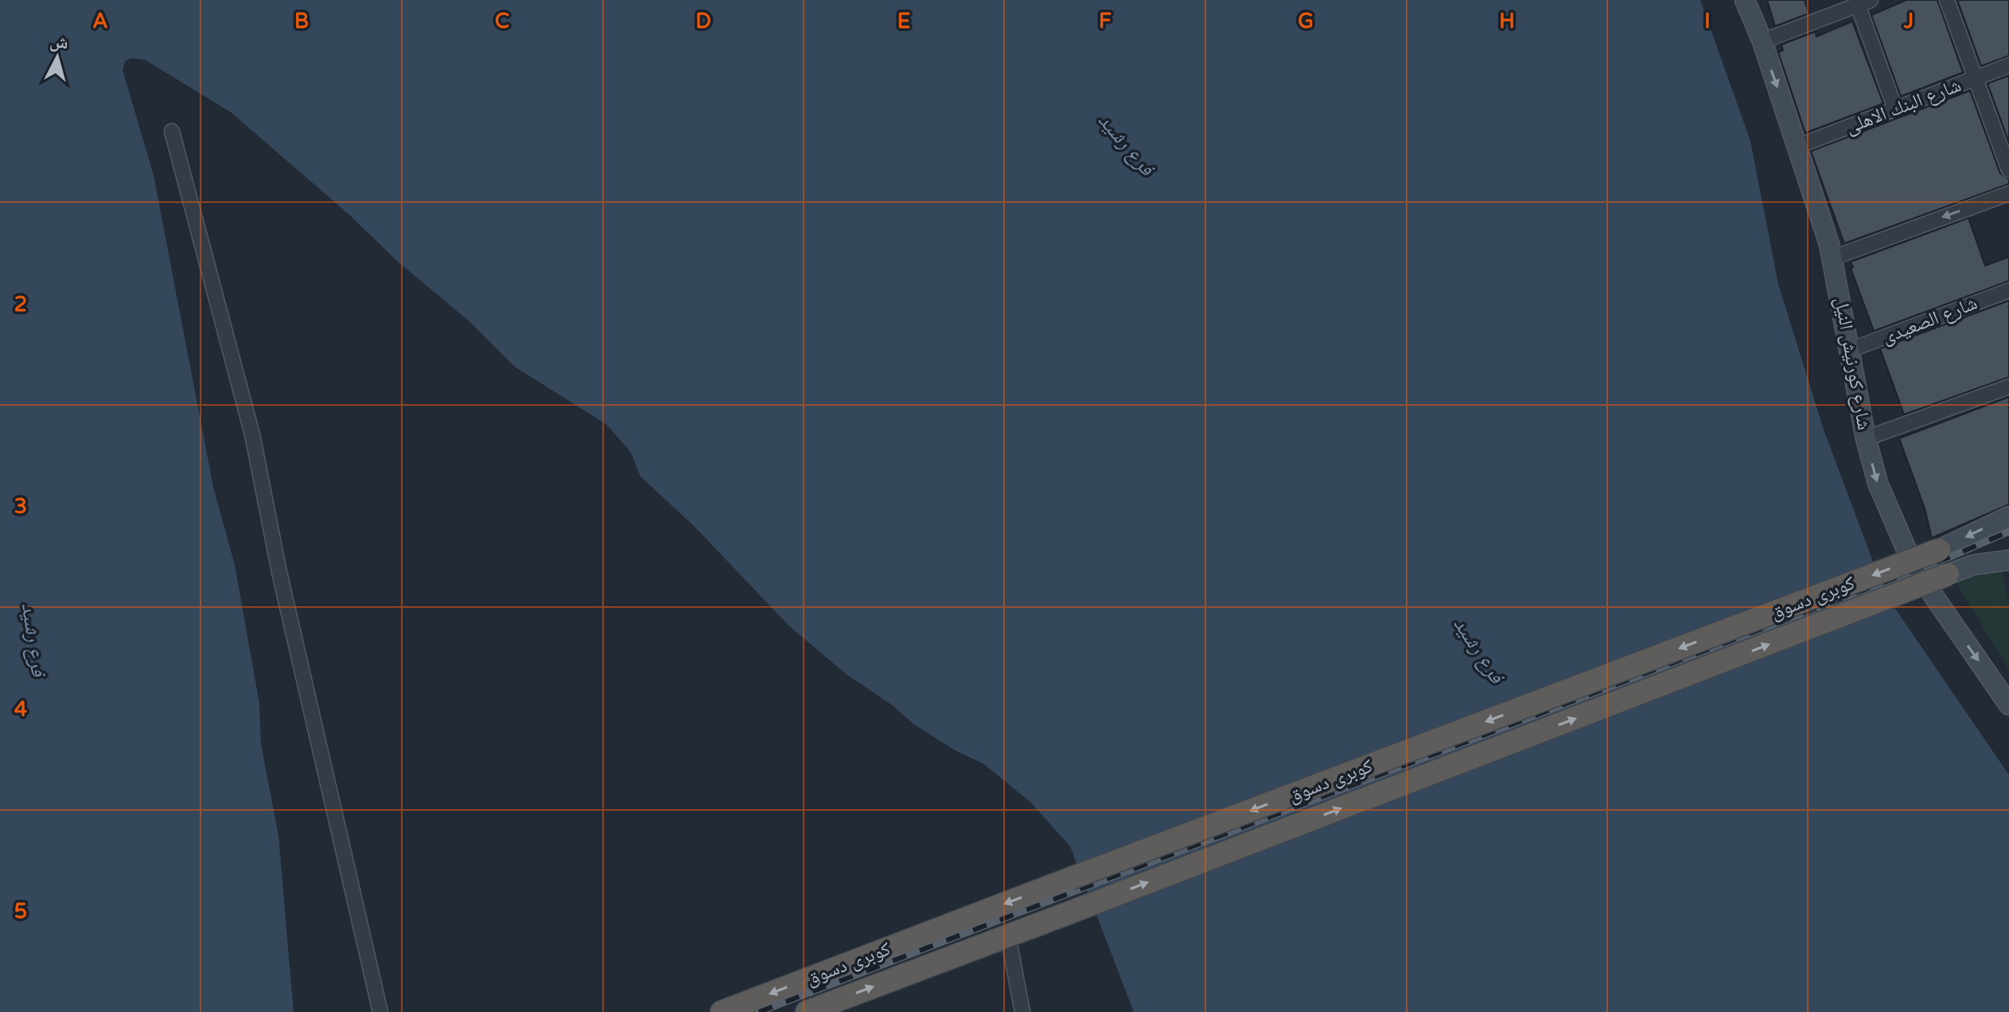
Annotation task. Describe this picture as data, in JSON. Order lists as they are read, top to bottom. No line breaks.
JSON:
{"streets":{"highway":["كوبرى دسوق"],"main road":["شارع كورنيش النيل"],"street":["شارع البنك الاهلى","شارع الصعيدى"]},"crossings":[["شارع البنك الاهلى","شارع كورنيش النيل"],["شارع الصعيدى","شارع كورنيش النيل"]],"one_way":["شارع كورنيش النيل"],"water":["فرع رشيد"],"north":"top","grid":{"columns":["A","B","C","D","E","F","G","H","I","J"],"rows":["2","3","4","5"]}}
